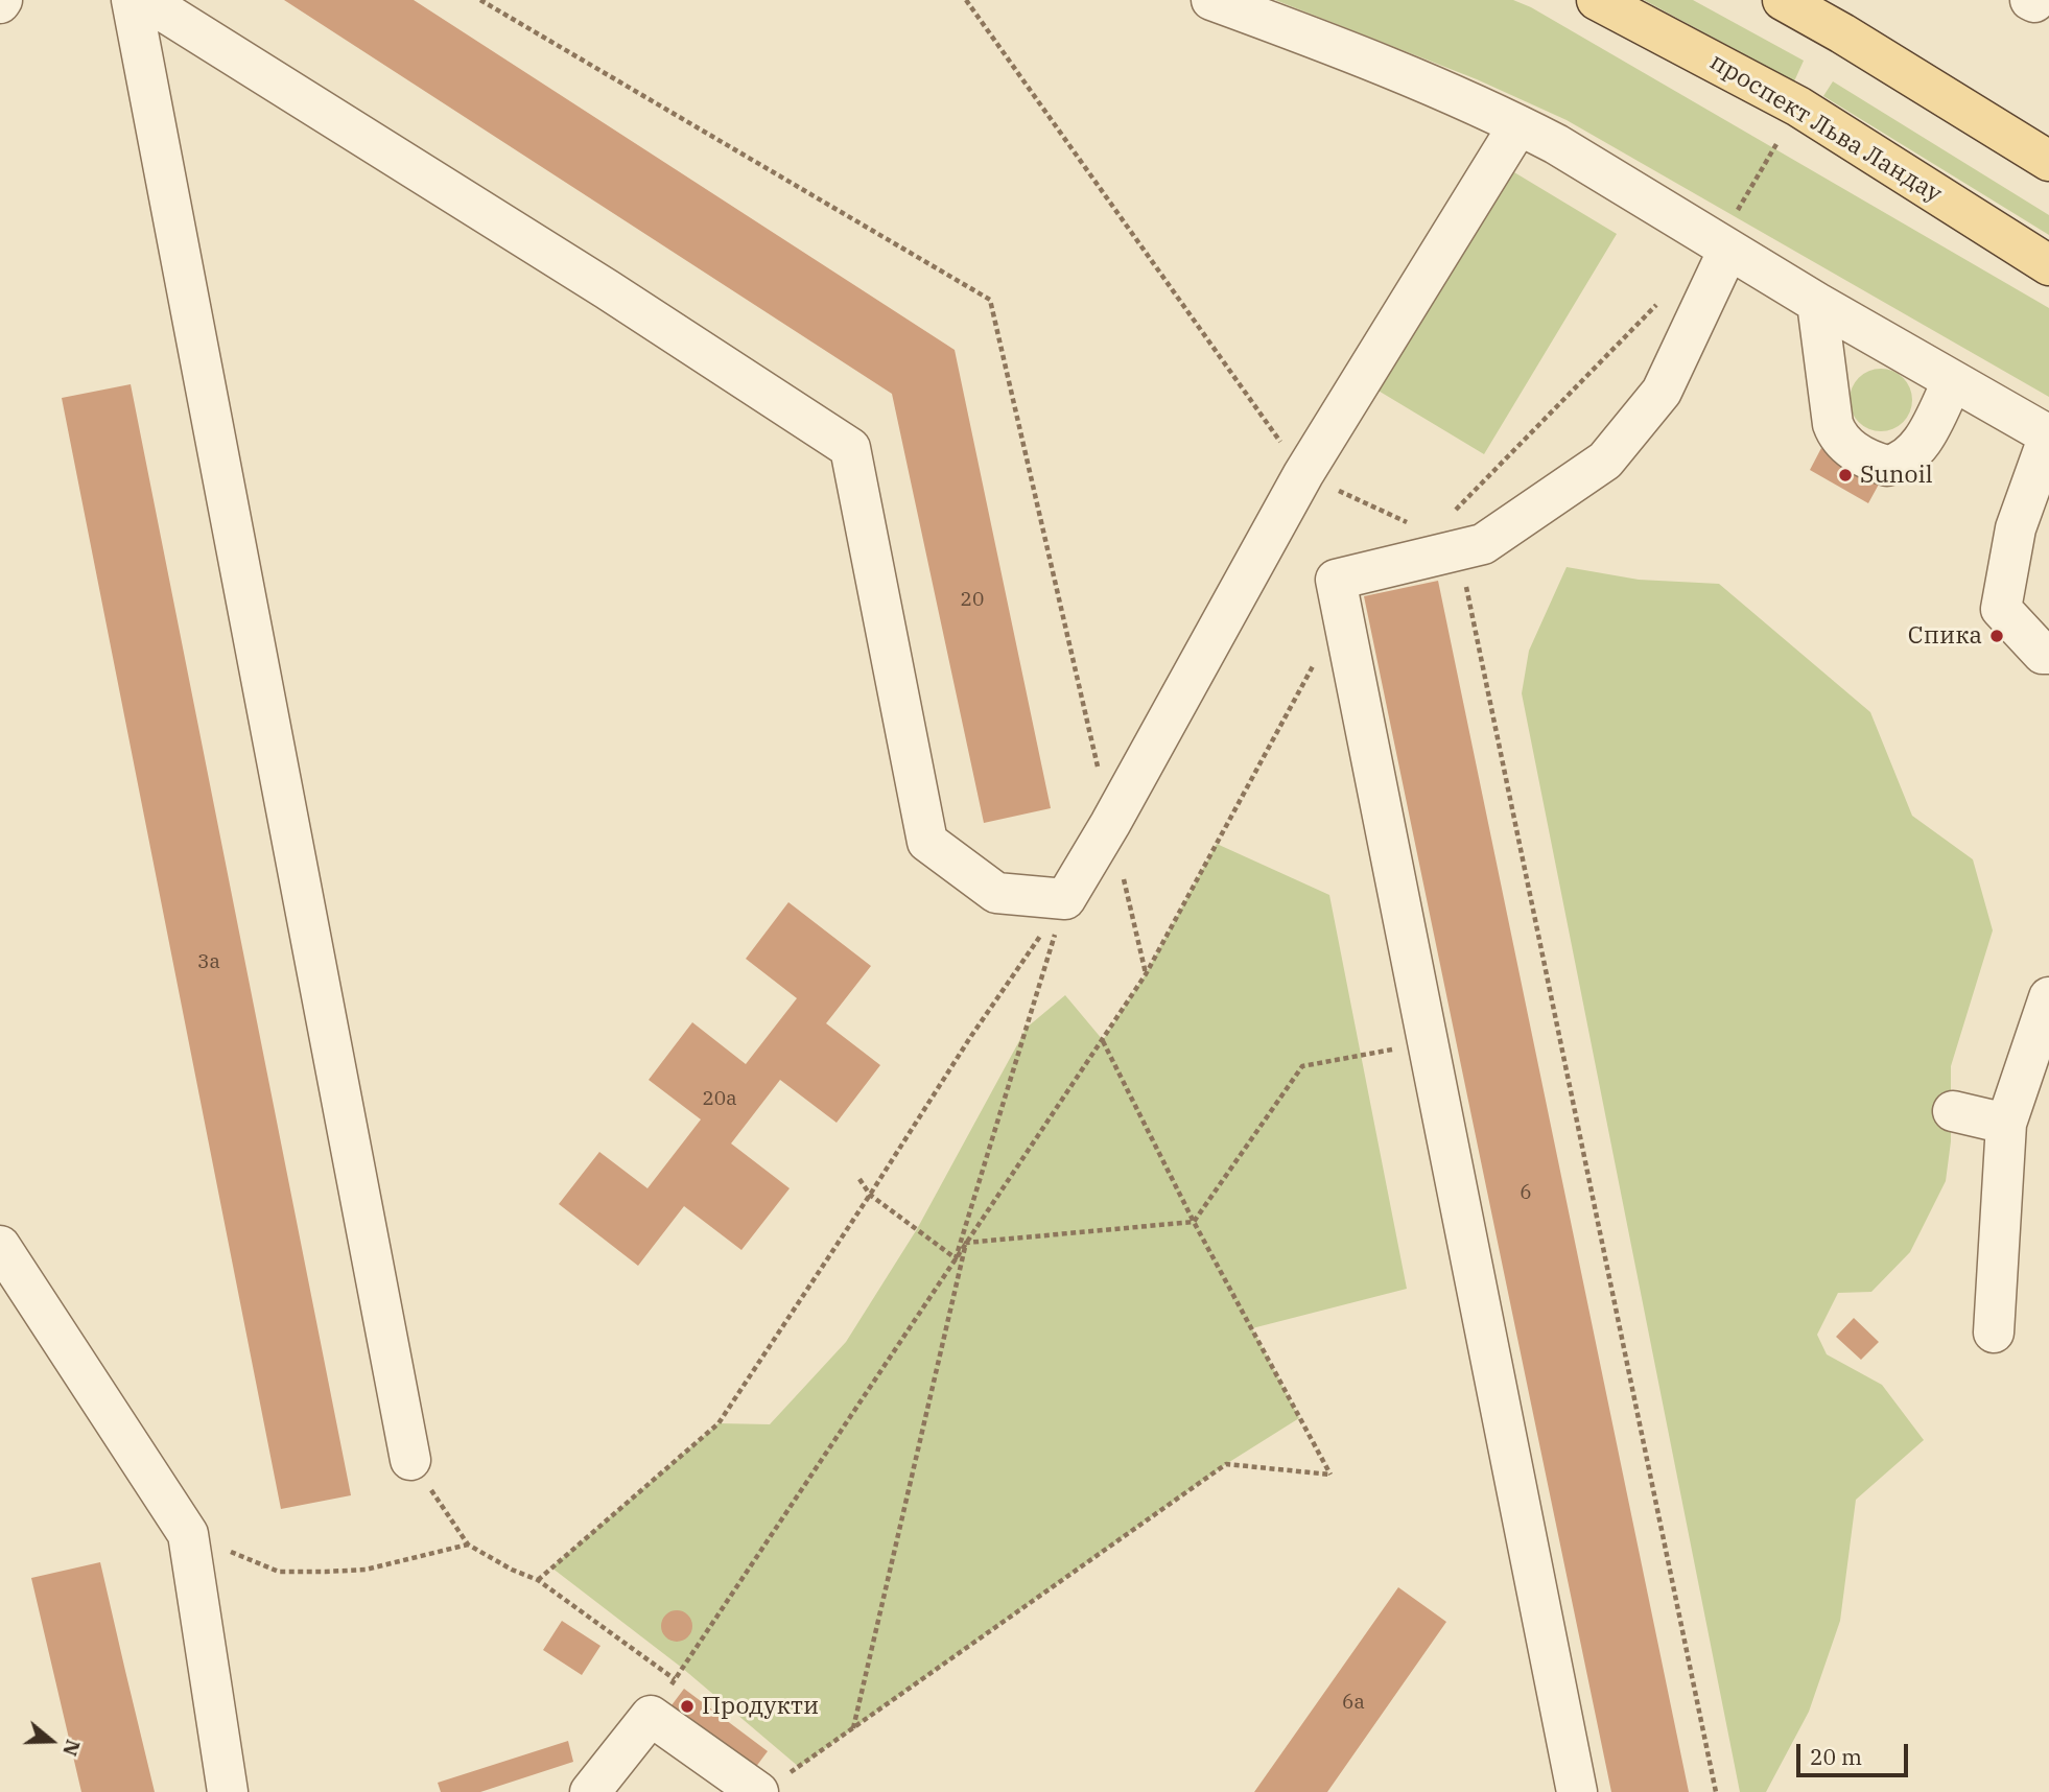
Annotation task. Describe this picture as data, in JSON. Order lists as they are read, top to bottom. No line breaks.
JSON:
{"streets":{"main road":["проспект Льва Ландау"]},"places":["Sunoil","Спика","Продукти"],"house_numbers":["20","3а","20а","6","6а"],"scale_bar":"20 m","north":"right"}
